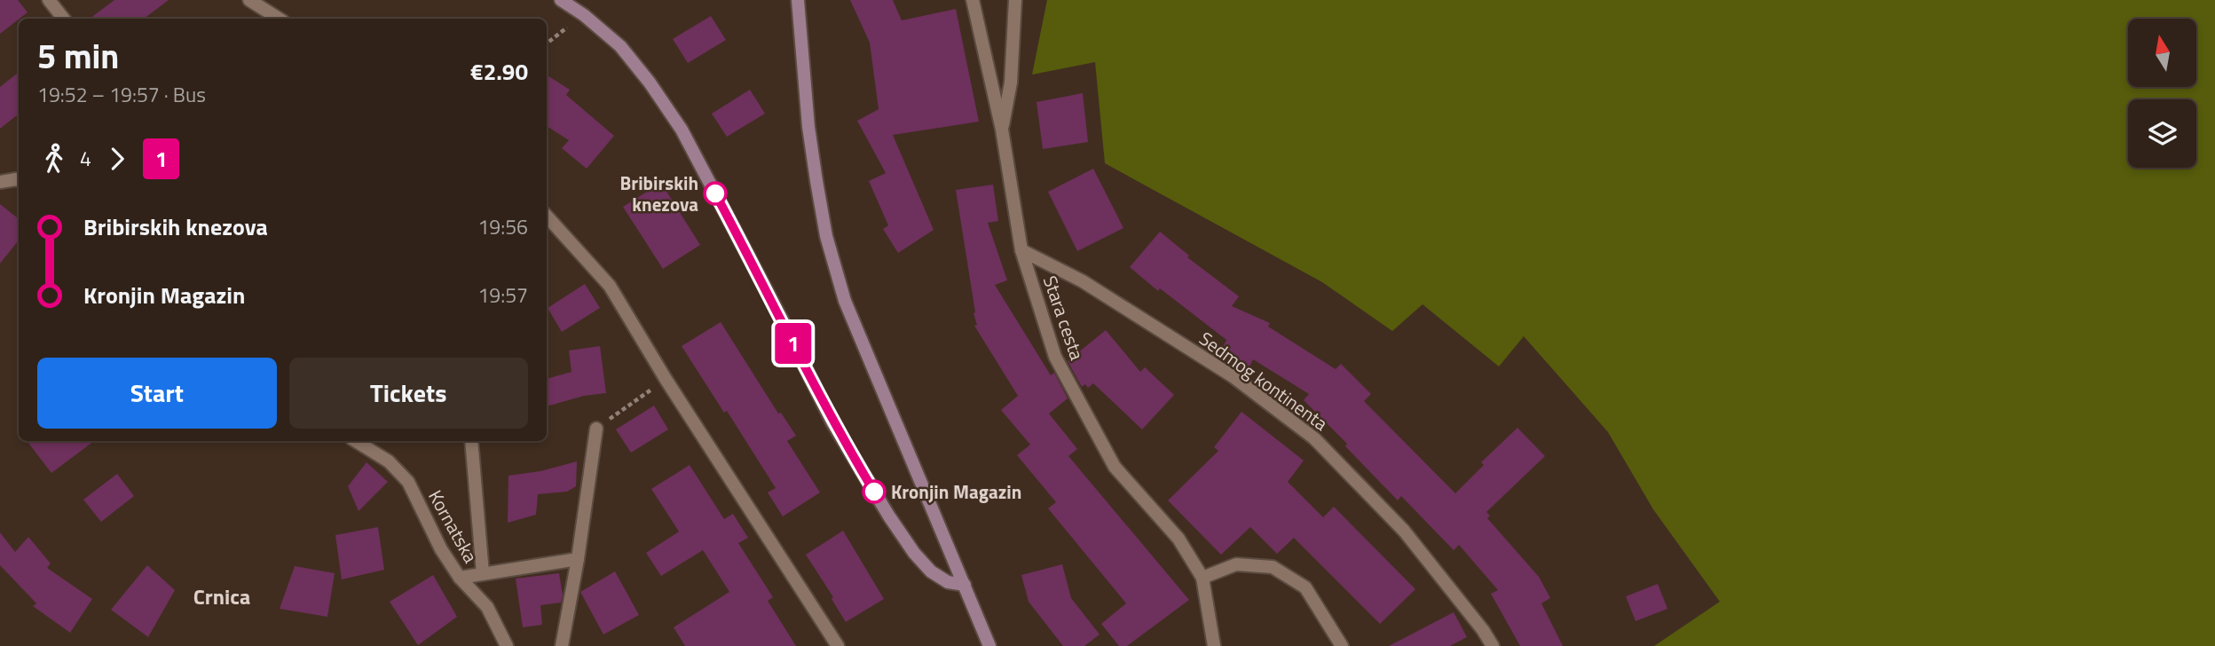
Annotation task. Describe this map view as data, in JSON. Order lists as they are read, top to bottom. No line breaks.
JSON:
{"streets":{"street":["Stara cesta","Sedmog kontinenta","Kornatska"]},"crossings":[["Stara cesta","Sedmog kontinenta"]],"districts":["Crnica"],"places":["Bribirskih knezova","Kronjin Magazin"],"lines":["bus line 1"],"north":"top","page":{"on_map":"1","heading":["5 min","19:52 – 19:57 · Bus","€2.90"],"legs":["4","1"],"list":[{"name":"Bribirskih knezova","value":"19:56"},{"name":"Kronjin Magazin","value":"19:57"}],"buttons":["Start","Tickets"]}}
